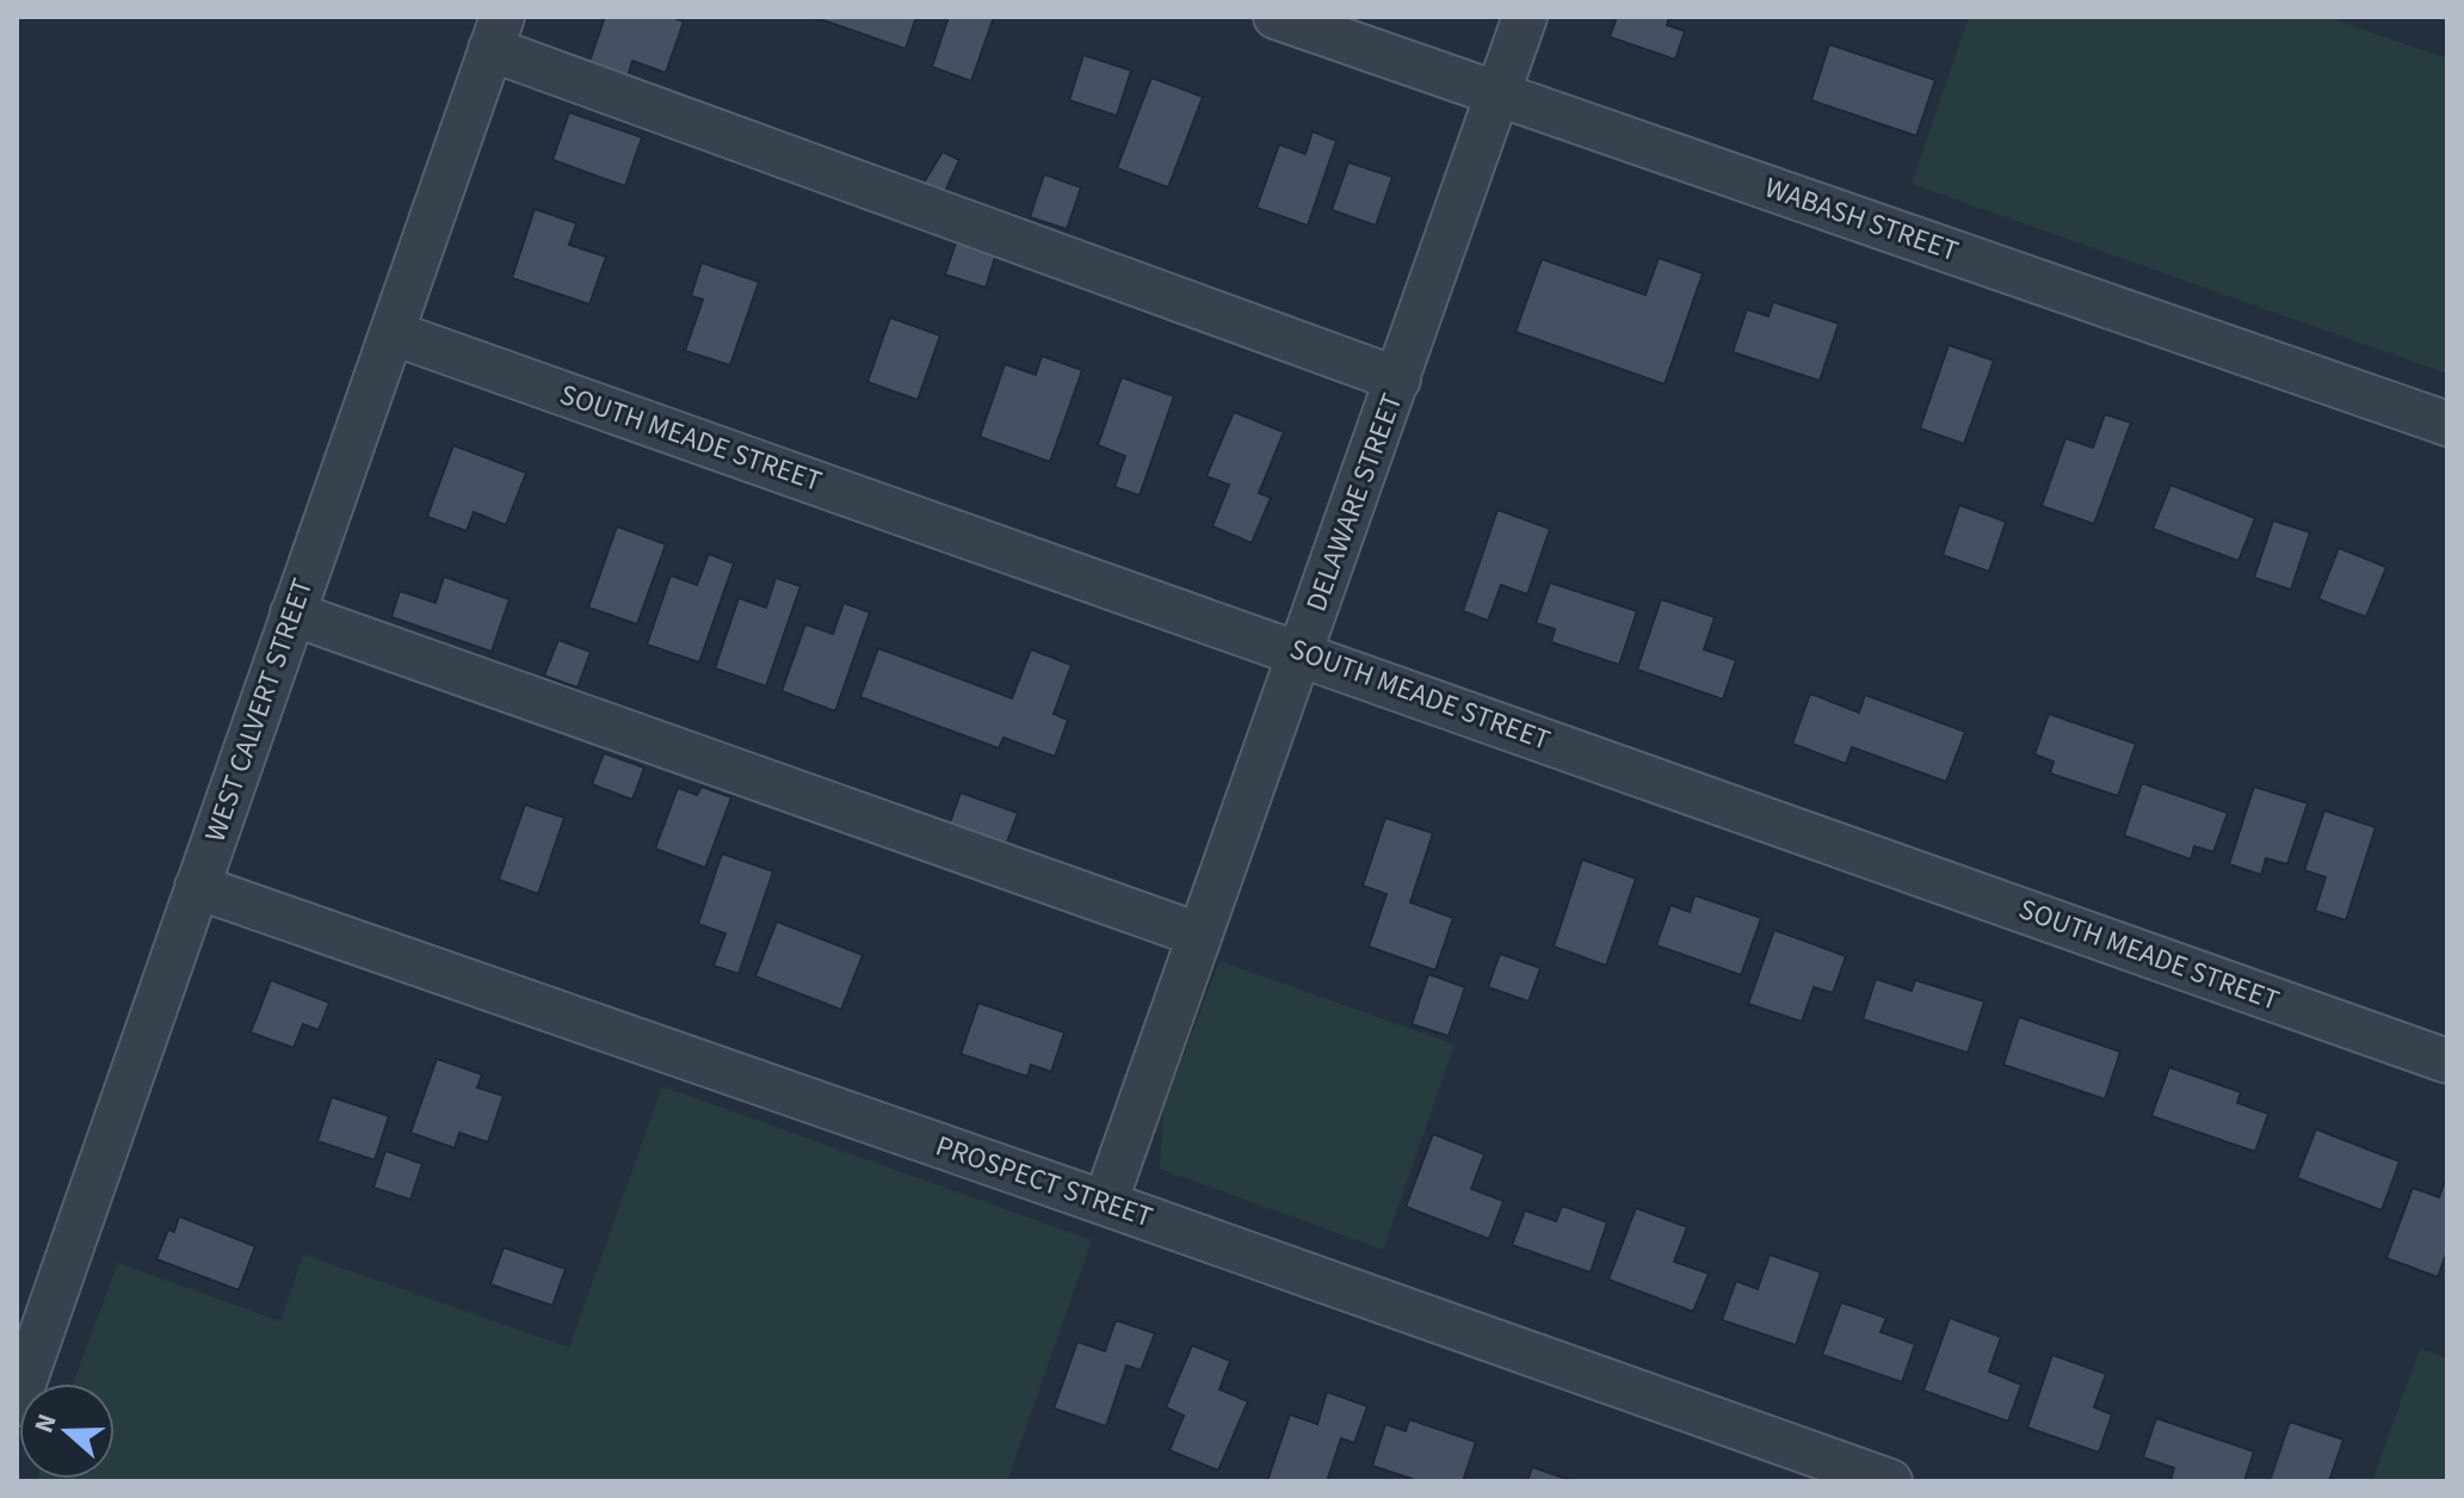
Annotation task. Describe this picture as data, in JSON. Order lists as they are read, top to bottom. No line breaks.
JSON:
{"streets":{"street":["WABASH STREET","SOUTH MEADE STREET","DELAWARE STREET","WEST CALVERT STREET","PROSPECT STREET"]},"crossings":[["WABASH STREET","DELAWARE STREET"],["SOUTH MEADE STREET","DELAWARE STREET"],["SOUTH MEADE STREET","WEST CALVERT STREET"],["DELAWARE STREET","PROSPECT STREET"],["WEST CALVERT STREET","PROSPECT STREET"]],"north":"left"}
